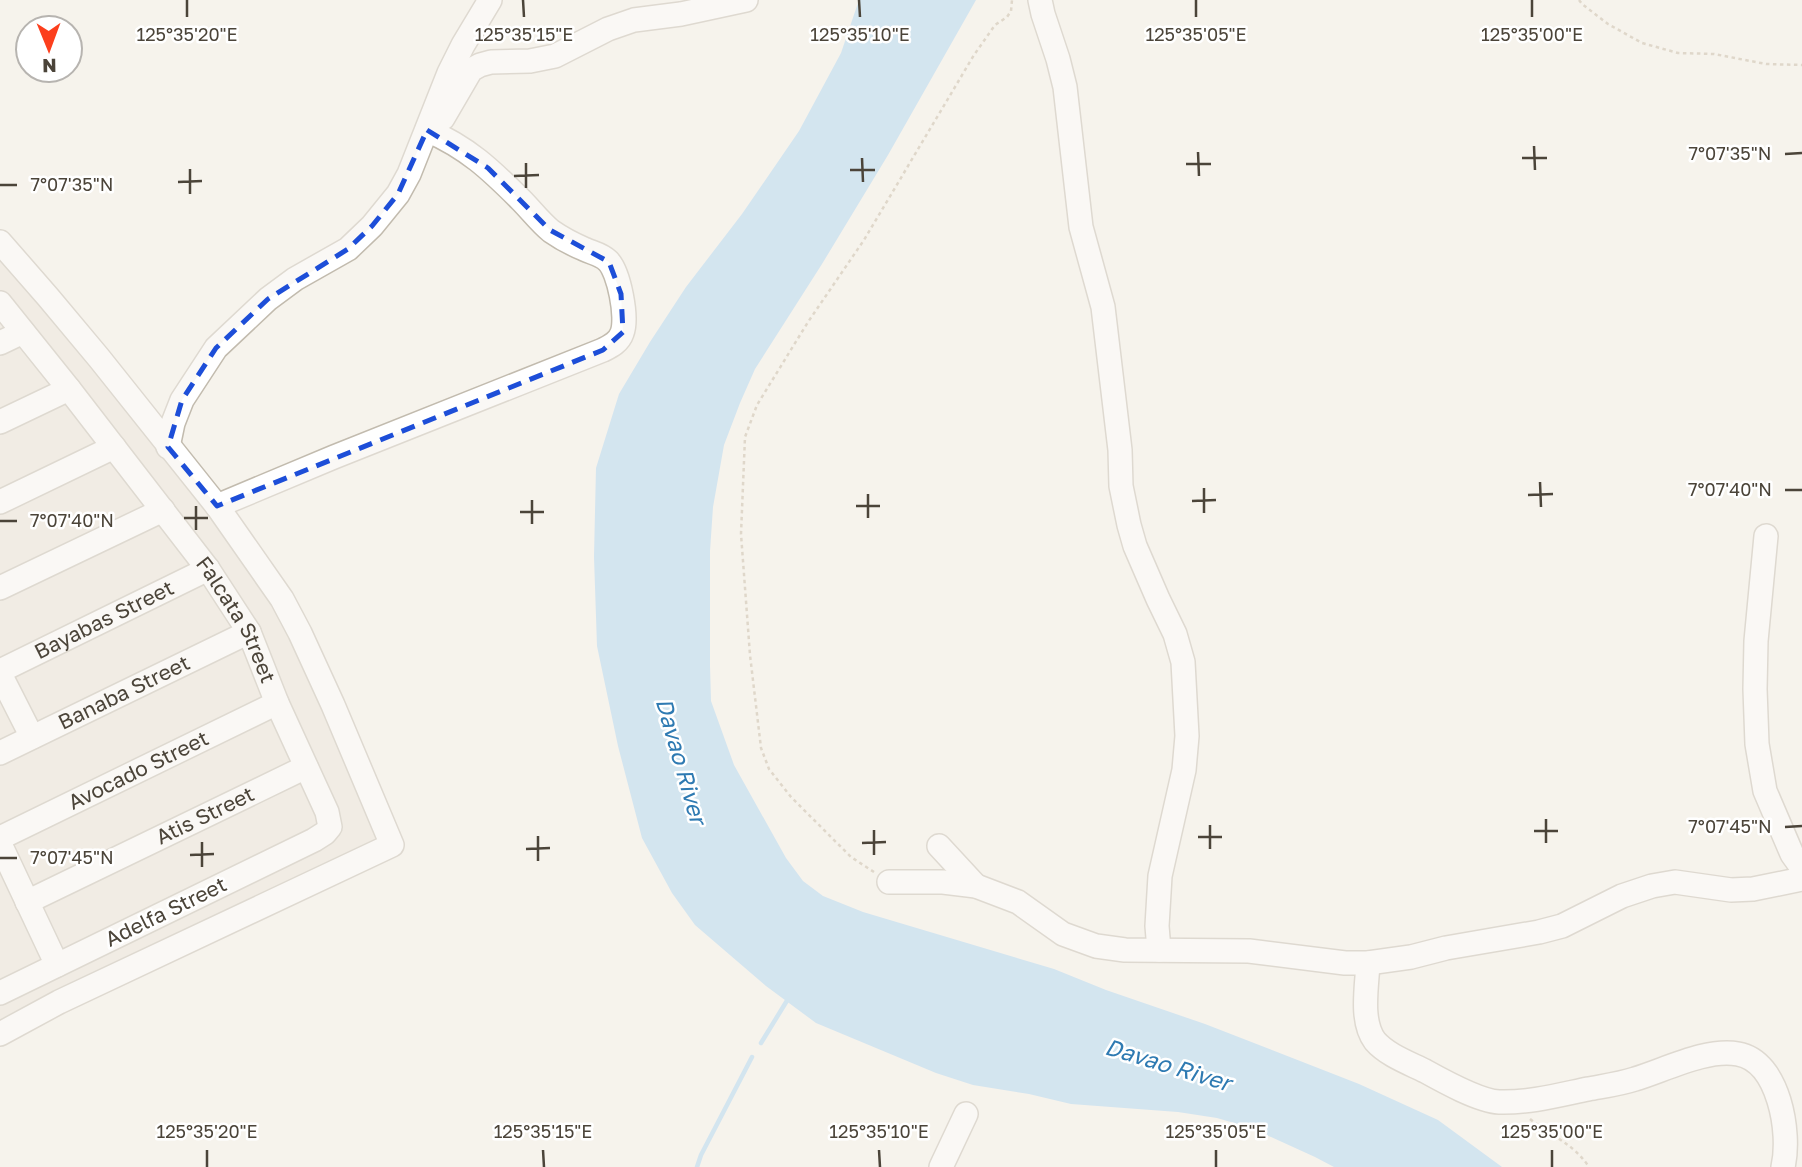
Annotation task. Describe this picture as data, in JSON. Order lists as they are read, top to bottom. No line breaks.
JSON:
{"streets":{"street":["Bayabas Street","Falcata Street","Banaba Street","Avocado Street","Atis Street","Adelfa Street"]},"crossings":[["Bayabas Street","Falcata Street"],["Falcata Street","Banaba Street"],["Falcata Street","Avocado Street"],["Falcata Street","Atis Street"],["Falcata Street","Adelfa Street"]],"water":["Davao River"],"north":"bottom","coordinates":["125°35'20\"E","125°35'15\"E","125°35'10\"E","125°35'05\"E","125°35'00\"E","7°07'35\"N","7°07'40\"N","7°07'45\"N"]}
